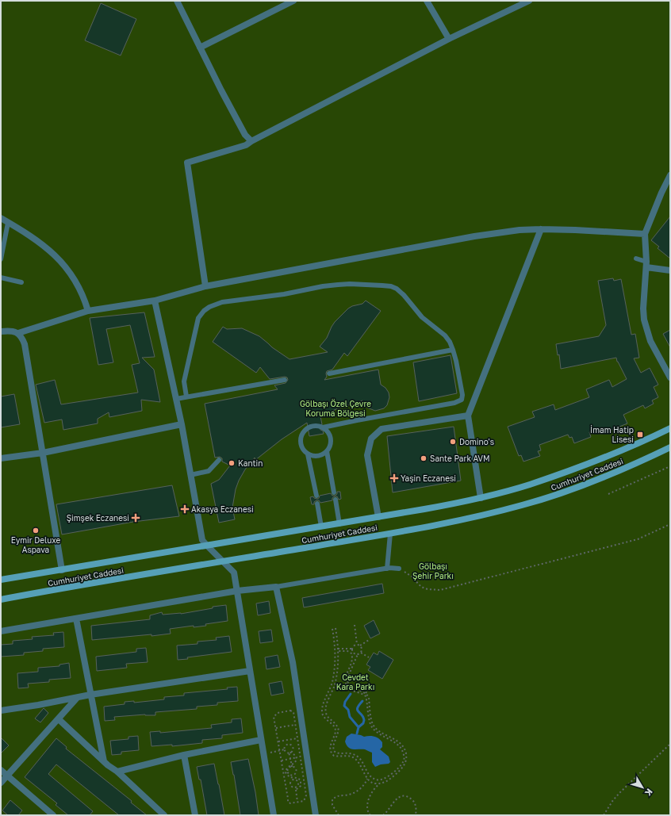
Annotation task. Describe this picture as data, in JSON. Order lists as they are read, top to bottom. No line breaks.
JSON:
{"streets":{"main road":["Cumhuriyet Caddesi"]},"parks":["Gölbaşı Özel Çevre Koruma Bölgesi","Gölbaşı Şehir Parkı","Cevdet Kara Parkı"],"places":{"transit":["İmam Hatip Lisesi"],"other":["Domino's","Sante Park AVM","Kantin","Eymir Deluxe Aspava"],"health":["Yaşin Eczanesi","Akasya Eczanesi","Şimşek Eczanesi"]},"north":"bottom right"}
